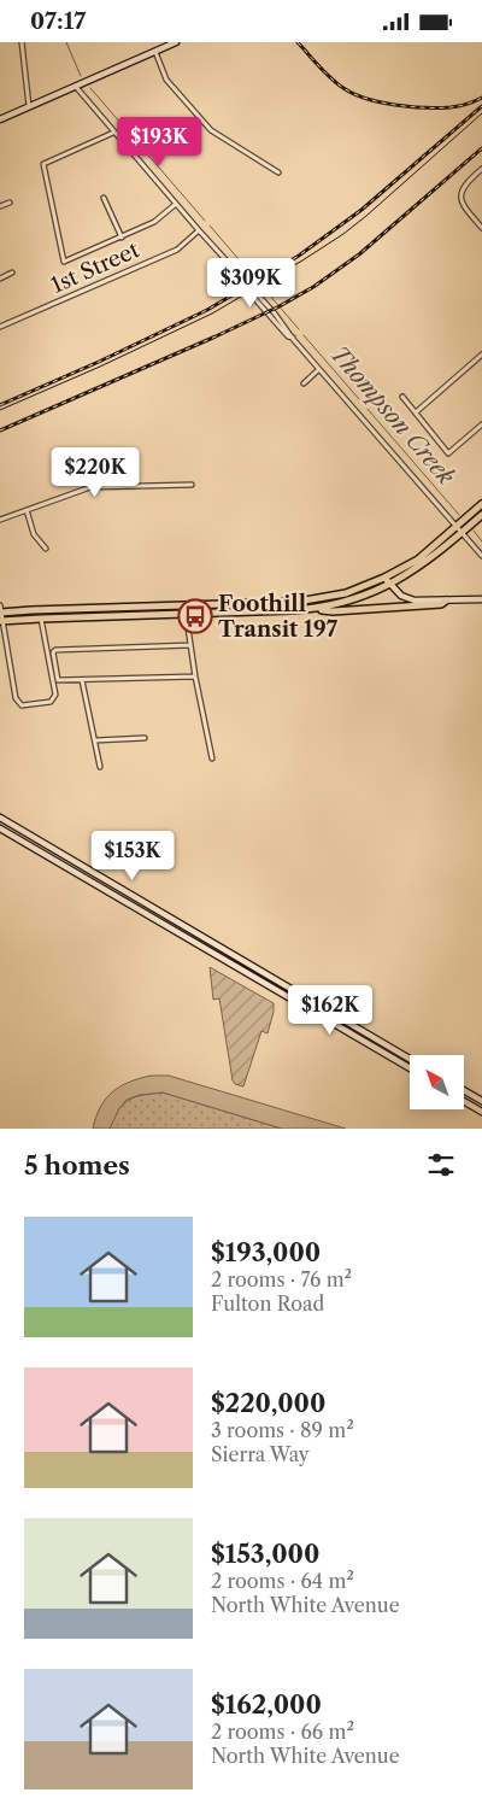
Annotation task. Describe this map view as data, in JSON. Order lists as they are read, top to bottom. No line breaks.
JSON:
{"streets":{"street":["1st Street"]},"water":["Thompson Creek"],"places":{"bus stop":["Foothill Transit 197"]},"north":"top left","page":{"status":"07:17","price":["$193K","$309K","$220K","$153K","$162K"],"heading":"5 homes","list":[{"name":"$193,000","note":"2 rooms · 76 m² · Fulton Road"},{"name":"$220,000","note":"3 rooms · 89 m² · Sierra Way"},{"name":"$153,000","note":"2 rooms · 64 m² · North White Avenue"},{"name":"$162,000","note":"2 rooms · 66 m² · North White Avenue"}]}}
